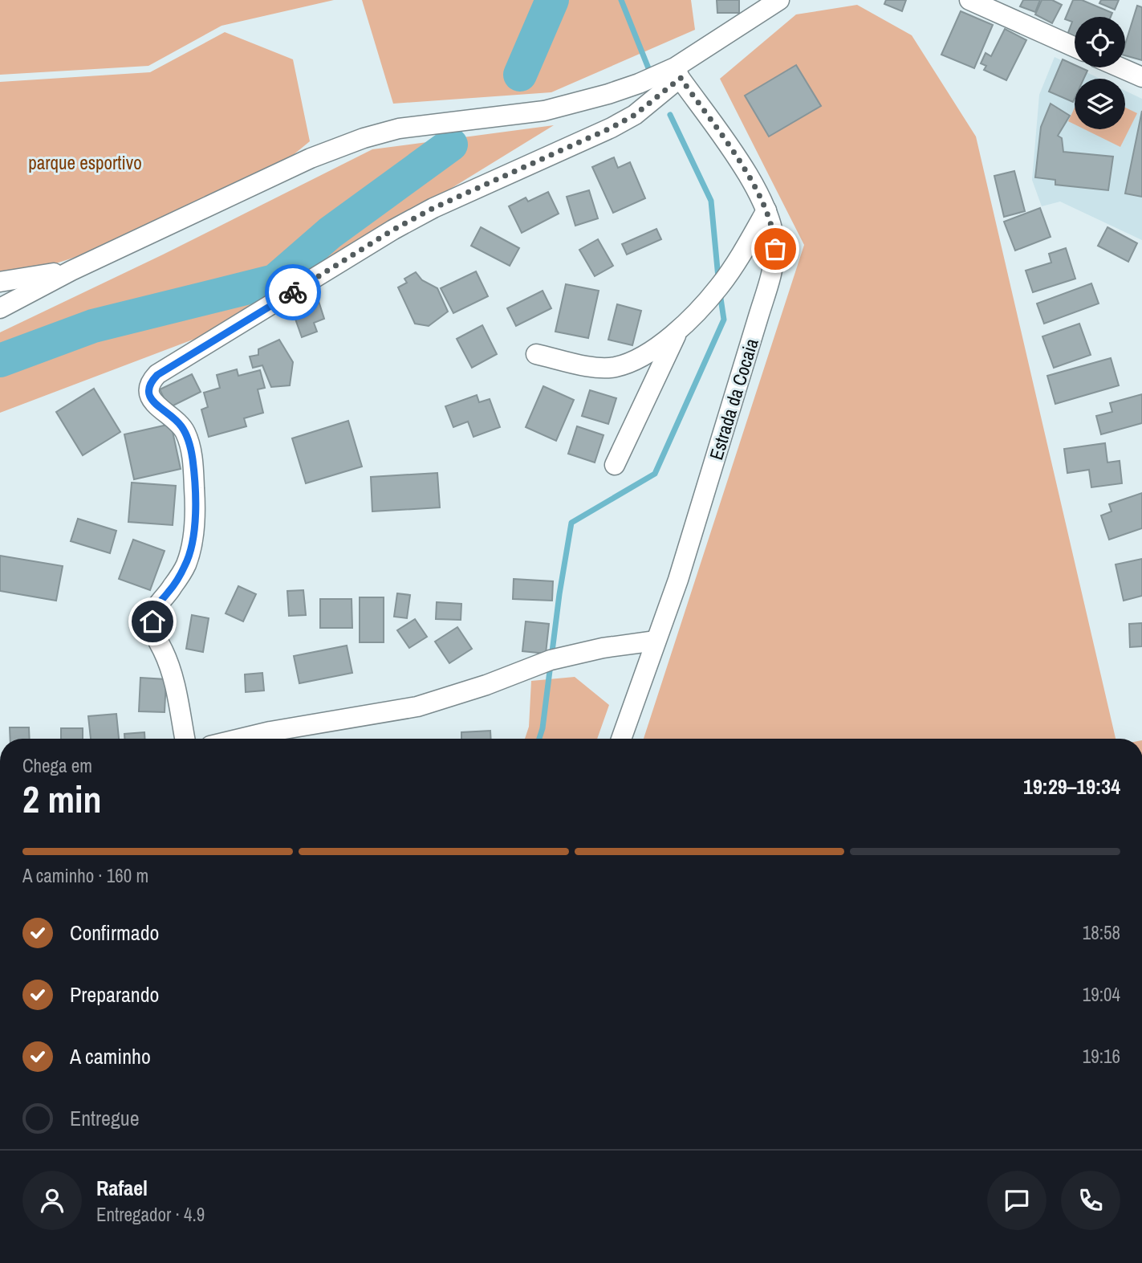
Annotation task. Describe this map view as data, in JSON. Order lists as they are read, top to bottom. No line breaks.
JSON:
{"streets":{"street":["Estrada da Cocaia"]},"parks":["parque esportivo"],"page":{"heading":["2 min","Chega em","19:29–19:34"],"panel":["Rafael","Entregador · 4.9"],"bar":"A caminho · 160 m","list":[["Confirmado","18:58"],["Preparando","19:04"],["A caminho","19:16"],"Entregue"]}}
